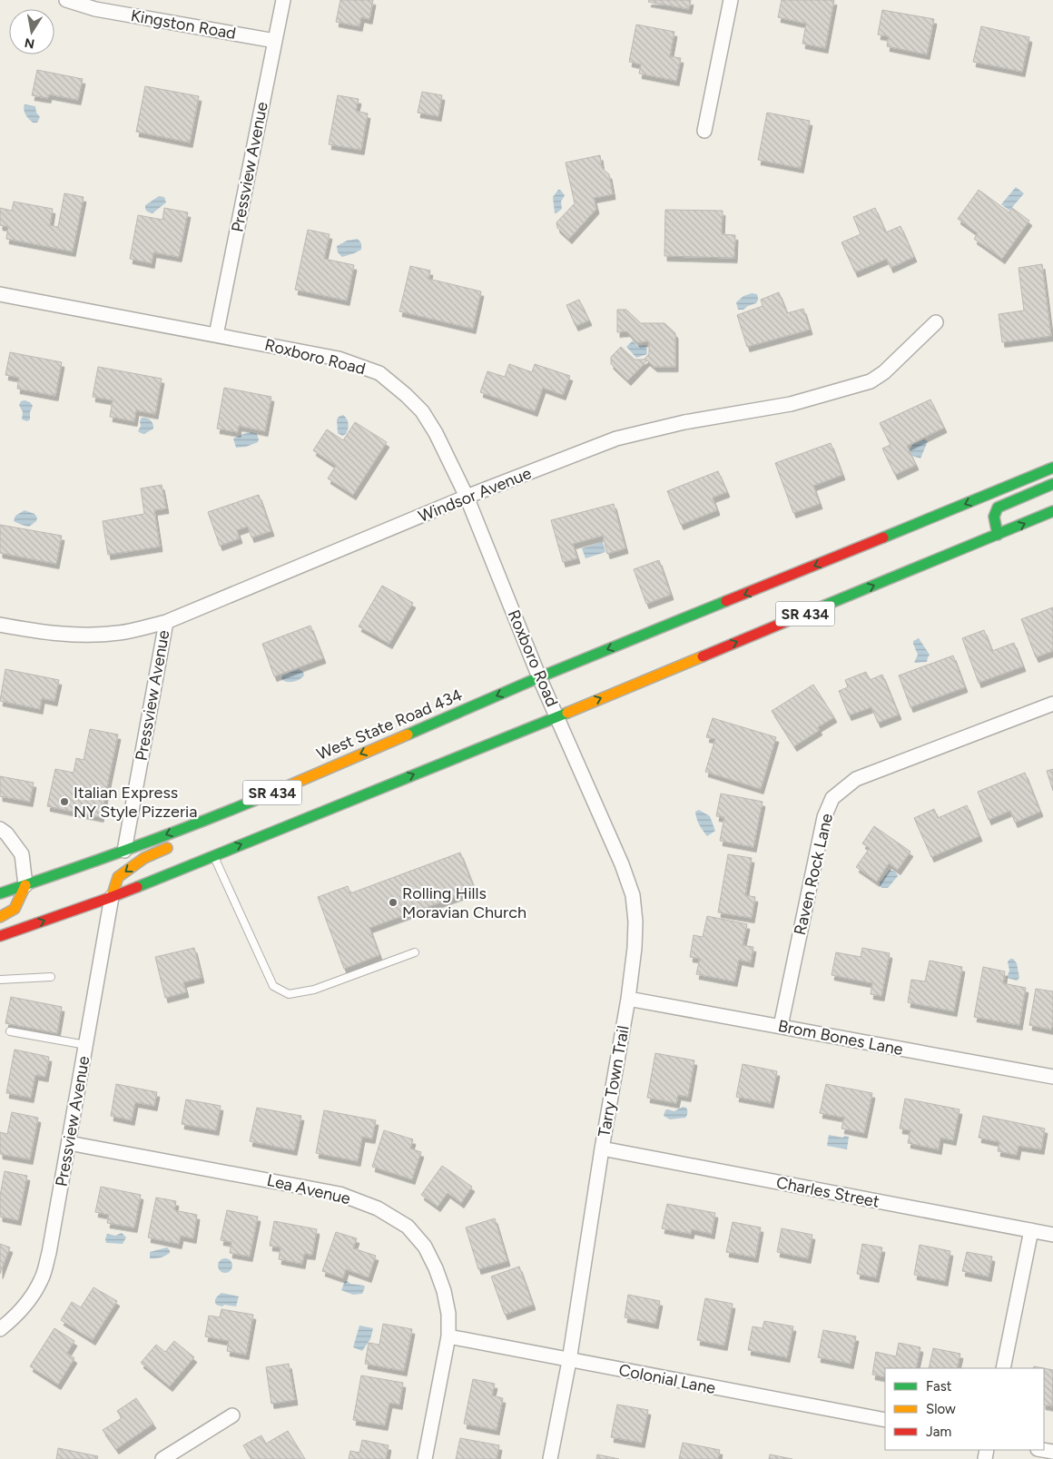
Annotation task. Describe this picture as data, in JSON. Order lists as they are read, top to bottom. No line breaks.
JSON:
{"streets":{"main road":["SR 434","West State Road 434"],"street":["Kingston Road","Pressview Avenue","Roxboro Road","Windsor Avenue","Raven Rock Lane","Brom Bones Lane","Tarry Town Trail","Lea Avenue","Charles Street","Colonial Lane"]},"crossings":[["Kingston Road","Pressview Avenue"],["Pressview Avenue","Roxboro Road"],["Pressview Avenue","Windsor Avenue"],["Pressview Avenue","SR 434"],["Pressview Avenue","West State Road 434"],["Pressview Avenue","Lea Avenue"],["Roxboro Road","Windsor Avenue"],["Roxboro Road","SR 434"],["Roxboro Road","West State Road 434"],["Roxboro Road","Tarry Town Trail"],["SR 434","Tarry Town Trail"],["Raven Rock Lane","Brom Bones Lane"],["Brom Bones Lane","Tarry Town Trail"],["Tarry Town Trail","Charles Street"],["Tarry Town Trail","Colonial Lane"],["Lea Avenue","Colonial Lane"]],"places":["Italian Express NY Style Pizzeria","Rolling Hills Moravian Church"],"legend":["Fast","Slow","Jam"],"north":"bottom"}
